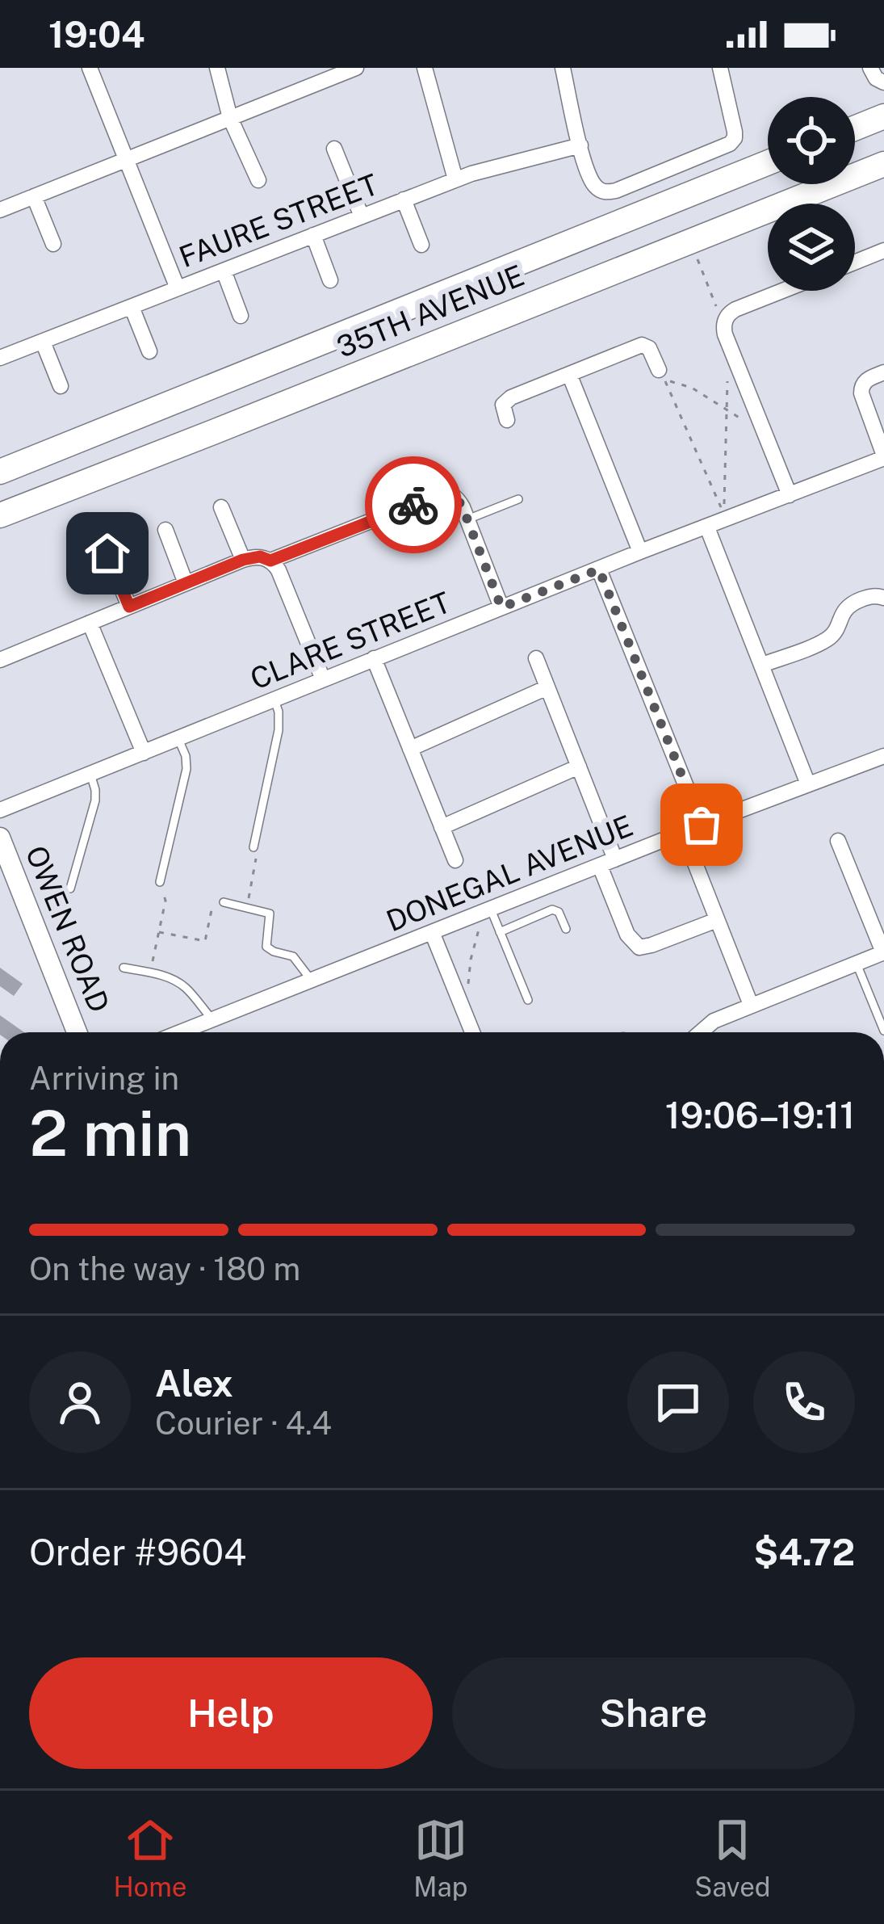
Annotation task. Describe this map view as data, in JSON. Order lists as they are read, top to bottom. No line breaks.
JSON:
{"streets":{"main road":["35TH AVENUE"],"street":["FAURE STREET","CLARE STREET","DONEGAL AVENUE","OWEN ROAD"]},"page":{"status":"19:04","heading":["2 min","Arriving in","19:06–19:11"],"panel":["Alex","Courier · 4.4","Order #9604","$4.72"],"bar":"On the way · 180 m","buttons":["Help","Share"],"tabs":["Home","Map","Saved"]}}
